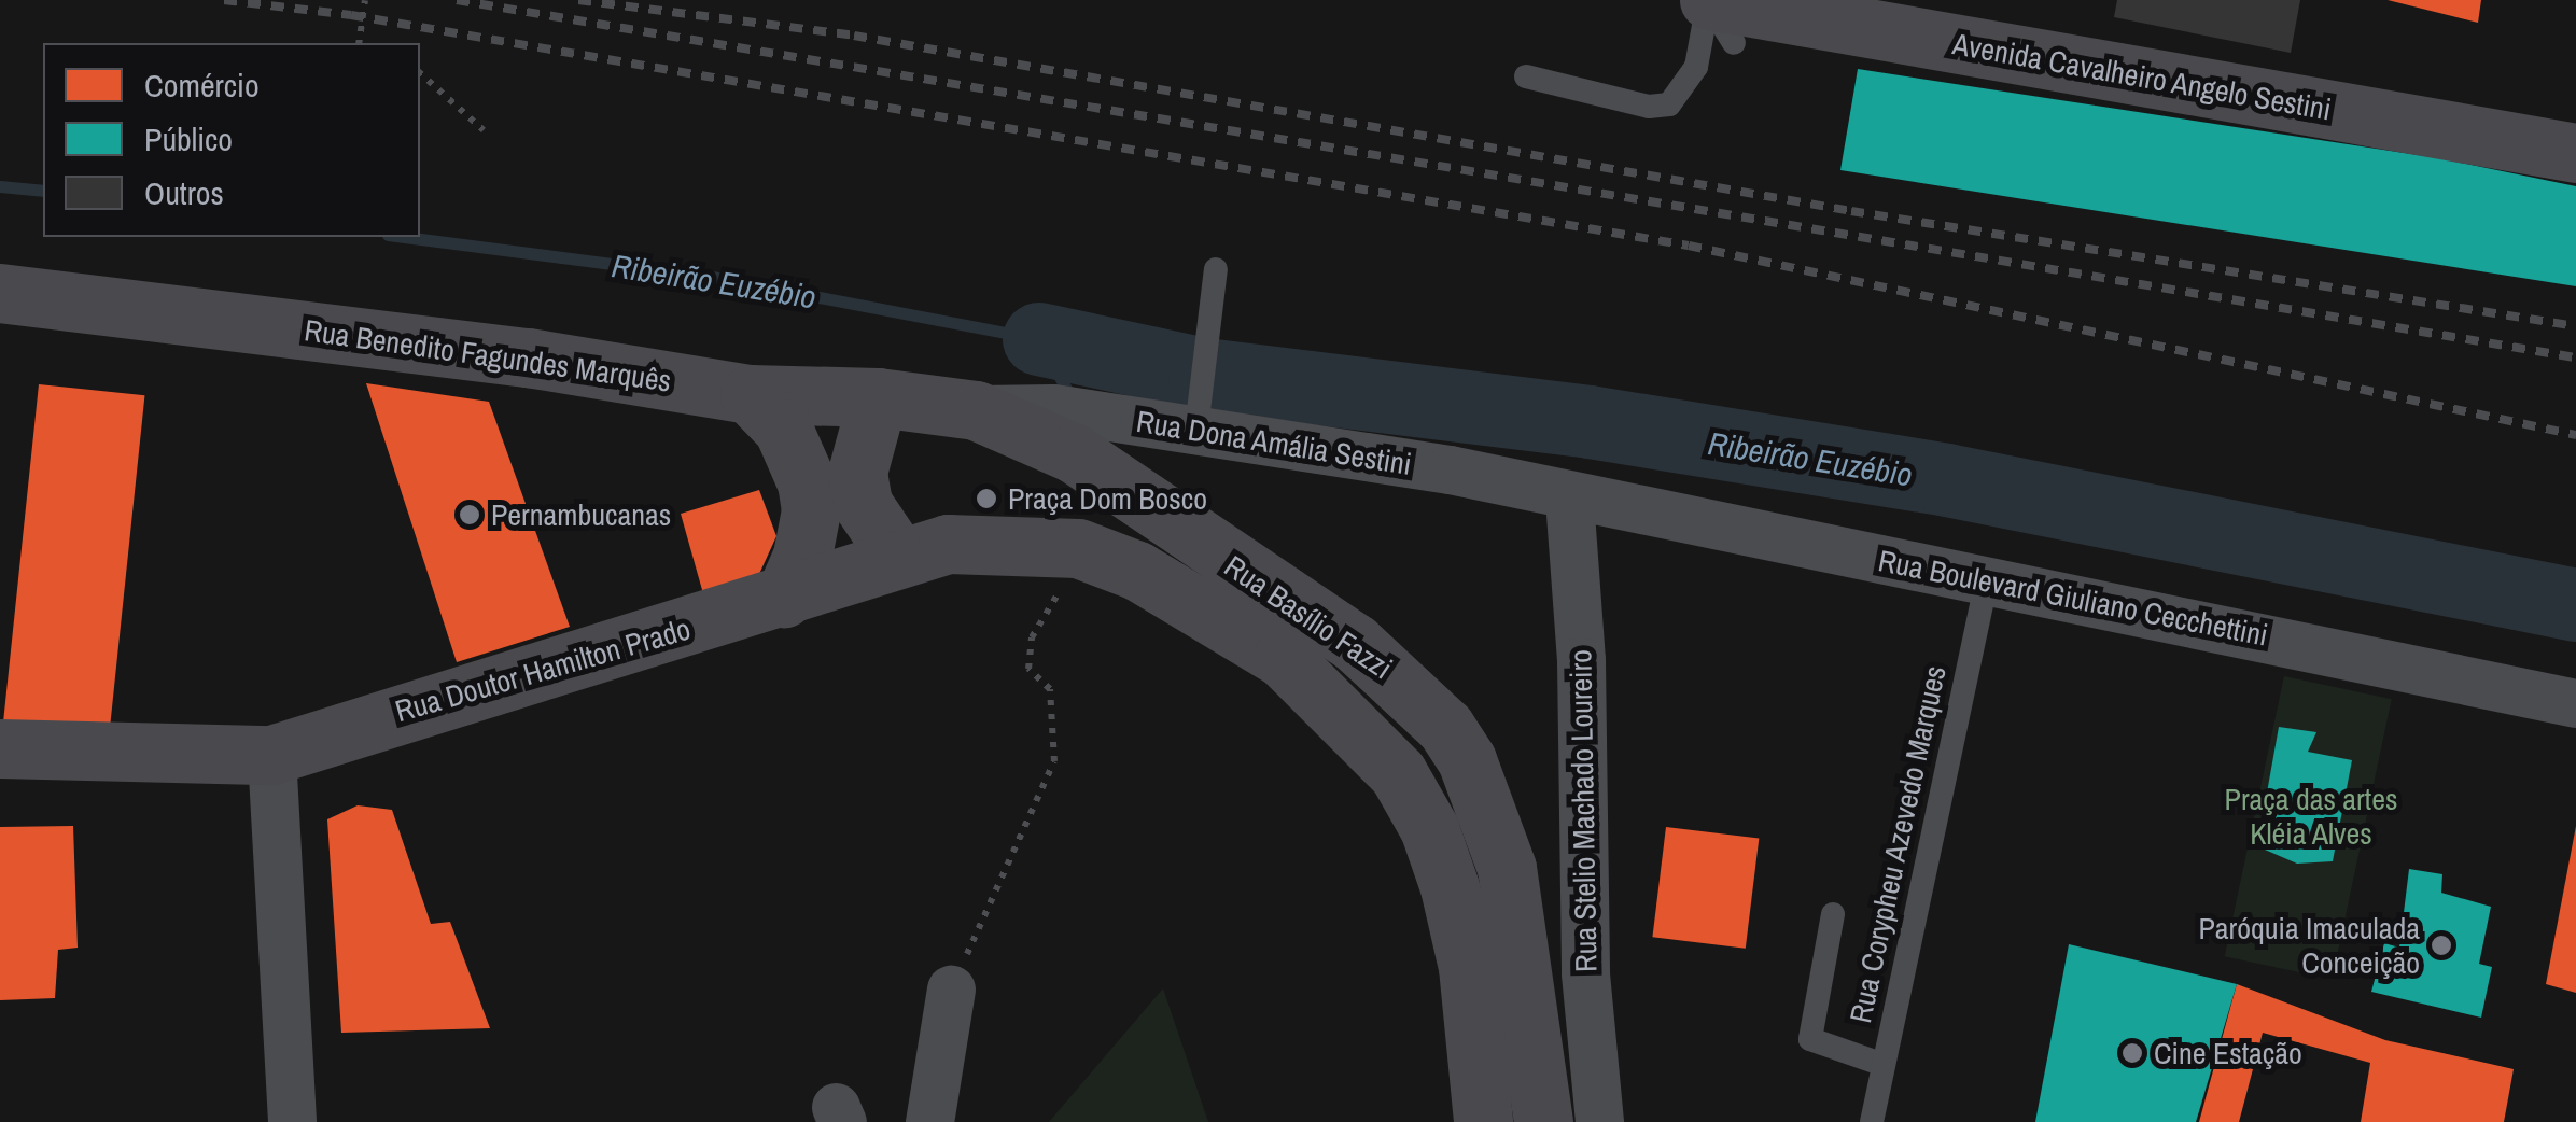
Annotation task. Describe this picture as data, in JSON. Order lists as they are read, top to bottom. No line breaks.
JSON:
{"streets":{"main road":["Avenida Cavalheiro Angelo Sestini","Rua Benedito Fagundes Marquês","Rua Basílio Fazzi","Rua Doutor Hamilton Prado"],"street":["Rua Dona Amália Sestini","Rua Boulevard Giuliano Cecchettini","Rua Stelio Machado Loureiro"],"lane":["Rua Corypheu Azevedo Marques"]},"crossings":[["Rua Benedito Fagundes Marquês","Rua Dona Amália Sestini"],["Rua Benedito Fagundes Marquês","Rua Basílio Fazzi"],["Rua Dona Amália Sestini","Rua Boulevard Giuliano Cecchettini"],["Rua Dona Amália Sestini","Rua Basílio Fazzi"],["Rua Dona Amália Sestini","Rua Stelio Machado Loureiro"],["Rua Boulevard Giuliano Cecchettini","Rua Stelio Machado Loureiro"],["Rua Boulevard Giuliano Cecchettini","Rua Corypheu Azevedo Marques"],["Rua Basílio Fazzi","Rua Doutor Hamilton Prado"]],"water":["Ribeirão Euzébio"],"parks":["Praça das artes Kléia Alves"],"places":["Praça Dom Bosco","Pernambucanas","Paróquia Imaculada Conceição","Cine Estação"],"legend":["Comércio","Público","Outros"]}
